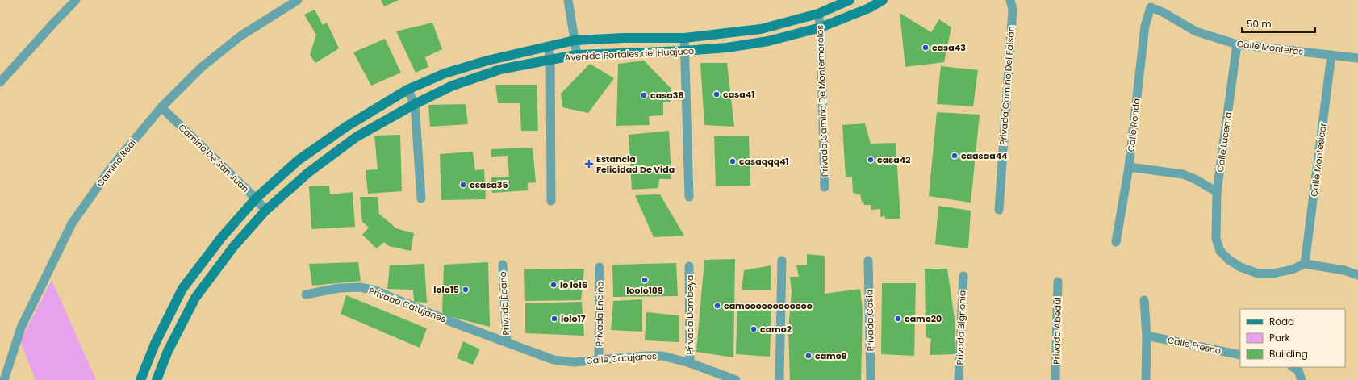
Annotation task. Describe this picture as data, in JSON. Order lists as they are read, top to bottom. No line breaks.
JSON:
{"streets":{"street":["Calle Monteras","Avenida Portales del Huajuco","Privada Camino Del Faisán","Privada Camino De Montemorelos","Calle Ronda","Calle Lucerna","Camino De San Juan","Calle Montesicar","Camino Real","Privada Ébano","Privada Catujanes","Privada Encino","Privada Dombeya","Privada Casia","Privada Bignonia","Privada Abedul","Calle Fresno","Calle Catujanes"]},"crossings":[["Calle Monteras","Calle Ronda"],["Calle Monteras","Calle Lucerna"],["Calle Monteras","Calle Montesicar"],["Avenida Portales del Huajuco","Privada Camino De Montemorelos"],["Avenida Portales del Huajuco","Camino De San Juan"],["Calle Lucerna","Calle Montesicar"],["Camino De San Juan","Camino Real"],["Privada Ébano","Privada Catujanes"],["Privada Ébano","Calle Catujanes"],["Privada Catujanes","Calle Catujanes"],["Privada Encino","Calle Catujanes"],["Privada Dombeya","Calle Catujanes"]],"places":{"other":["casa43","casa41","casa38","caasaa44","casa42","casaqqq41","csasa35","loolo189","lo lo16","lolo15","camoooooooooooo","lolo17","camo20","camo2","camo9"],"health":["Estancia Felicidad De Vida"]},"legend":["Road","Park","Building"],"scale_bar":"50 m"}
